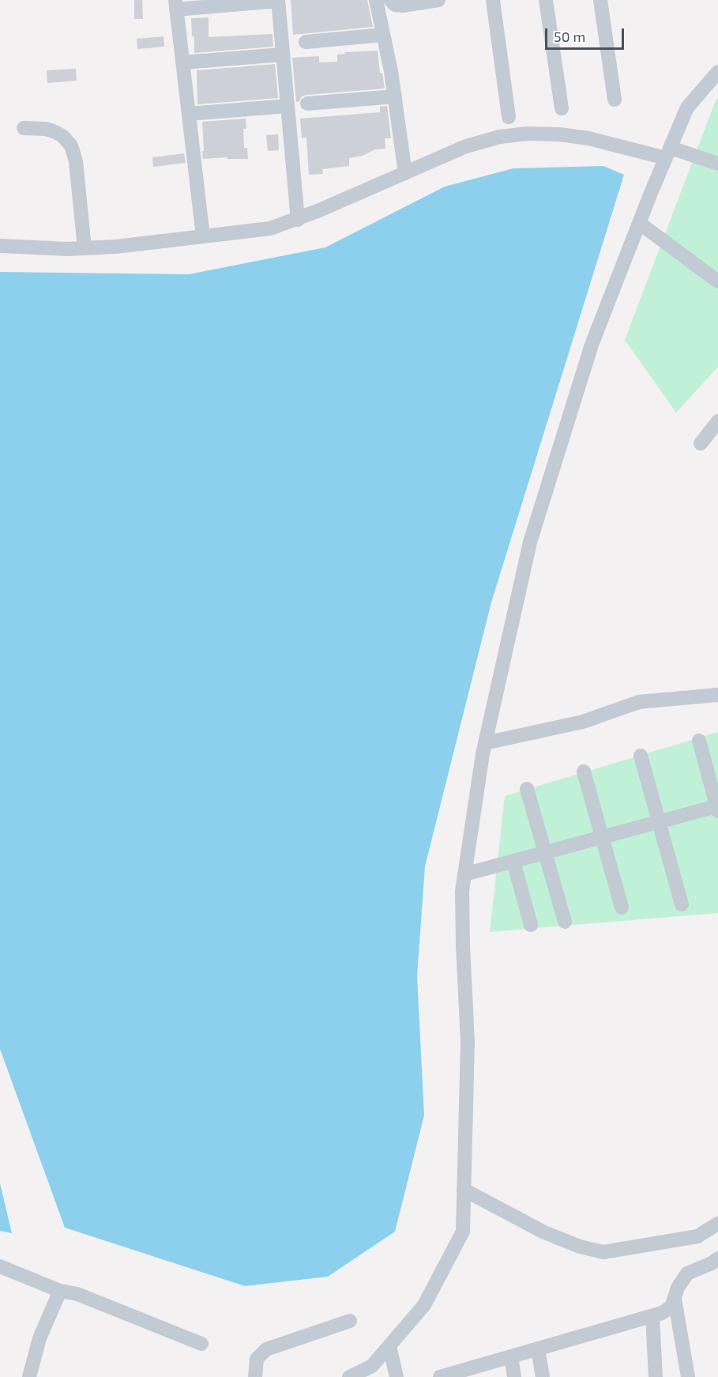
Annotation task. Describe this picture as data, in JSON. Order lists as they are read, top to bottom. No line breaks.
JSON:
{"scale_bar":"50 m"}
